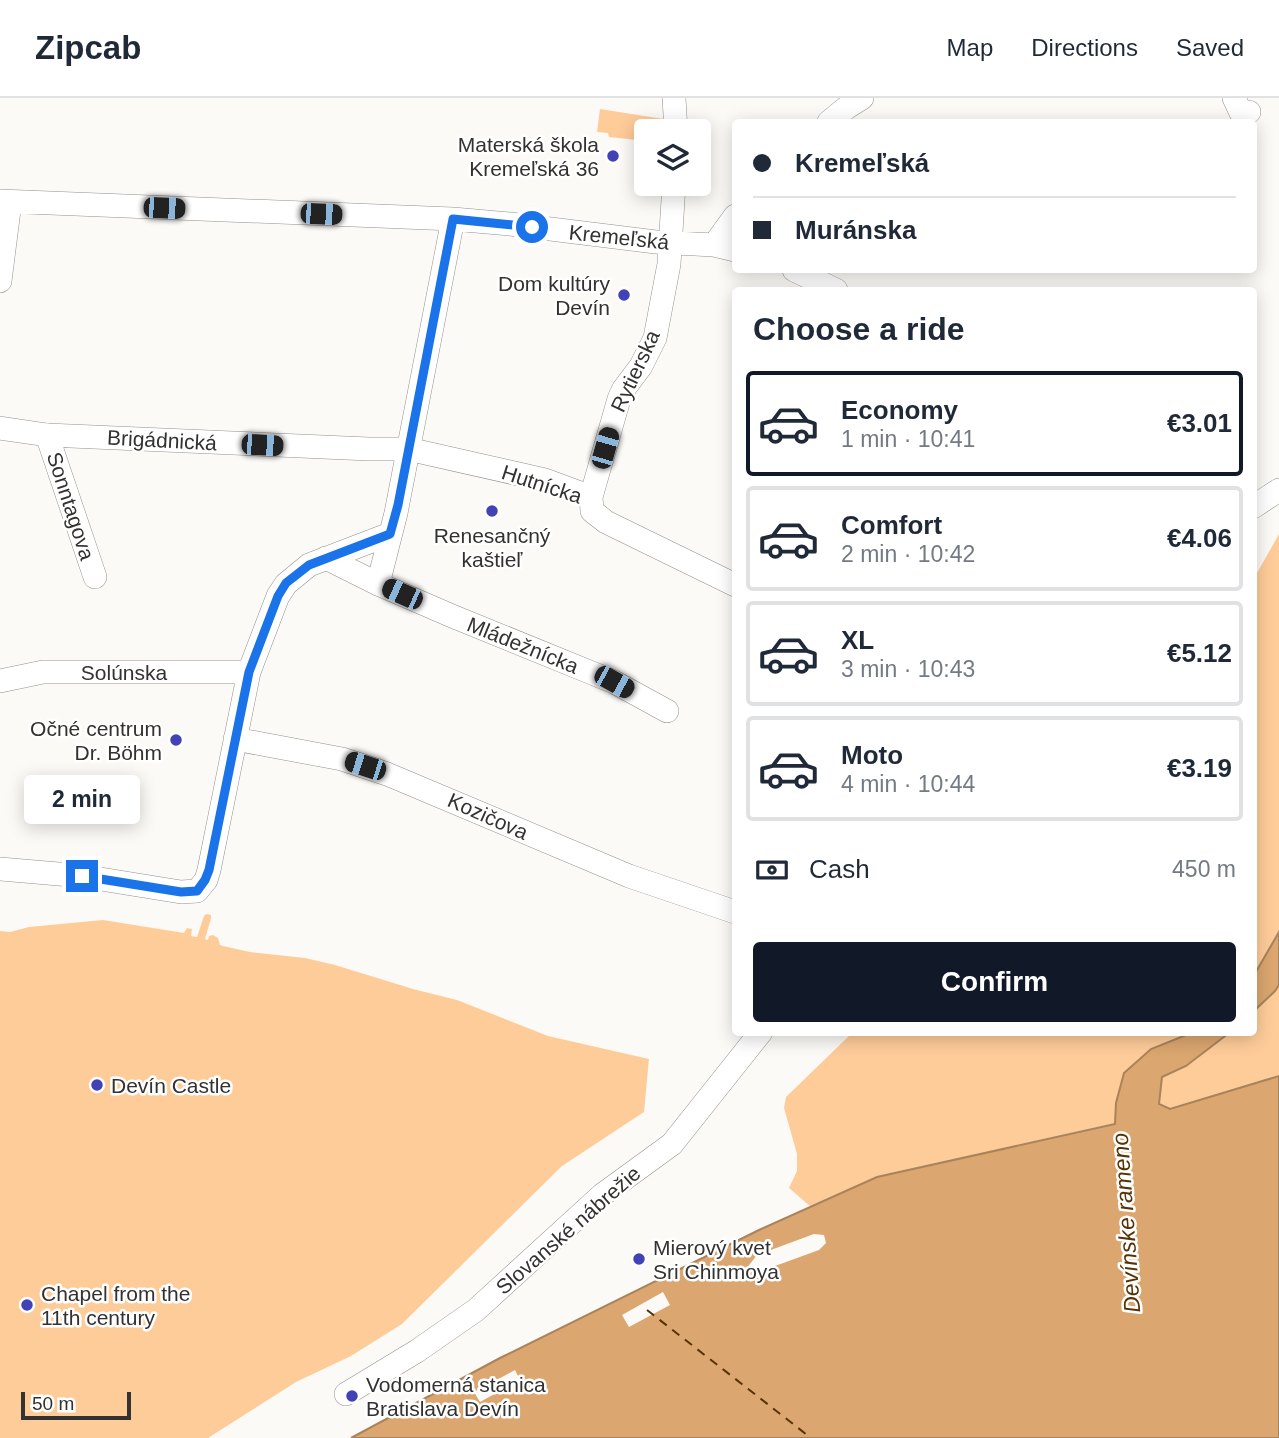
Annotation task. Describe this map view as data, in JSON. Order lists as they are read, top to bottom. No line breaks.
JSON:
{"streets":{"street":["Kremeľská","Rytierska","Brigádnická","Hutnícka","Sonntagova","Mládežnícka","Solúnska","Kozičova","Slovanské nábrežie"]},"crossings":[["Kremeľská","Rytierska"],["Rytierska","Hutnícka"],["Brigádnická","Hutnícka"],["Brigádnická","Sonntagova"]],"water":["Devínske rameno"],"places":["Materská škola Kremeľská 36","Dom kultúry Devín","Renesančný kaštieľ","Očné centrum Dr. Böhm","Devín Castle","Mierový kvet Sri Chinmoya","Chapel from the 11th century","Vodomerná stanica Bratislava Devín"],"scale_bar":"50 m","page":{"header":"Zipcab","nav":["Map","Directions","Saved"],"banner":["Kremeľská","Muránska"],"heading":"Choose a ride","list":[{"name":"Economy","note":"1 min · 10:41","value":"€3.01"},{"name":"Comfort","note":"2 min · 10:42","value":"€4.06"},{"name":"XL","note":"3 min · 10:43","value":"€5.12"},{"name":"Moto","note":"4 min · 10:44","value":"€3.19"}],"bubble":"2 min","pay":["Cash","450 m"],"buttons":"Confirm","scale":"50 m"}}
